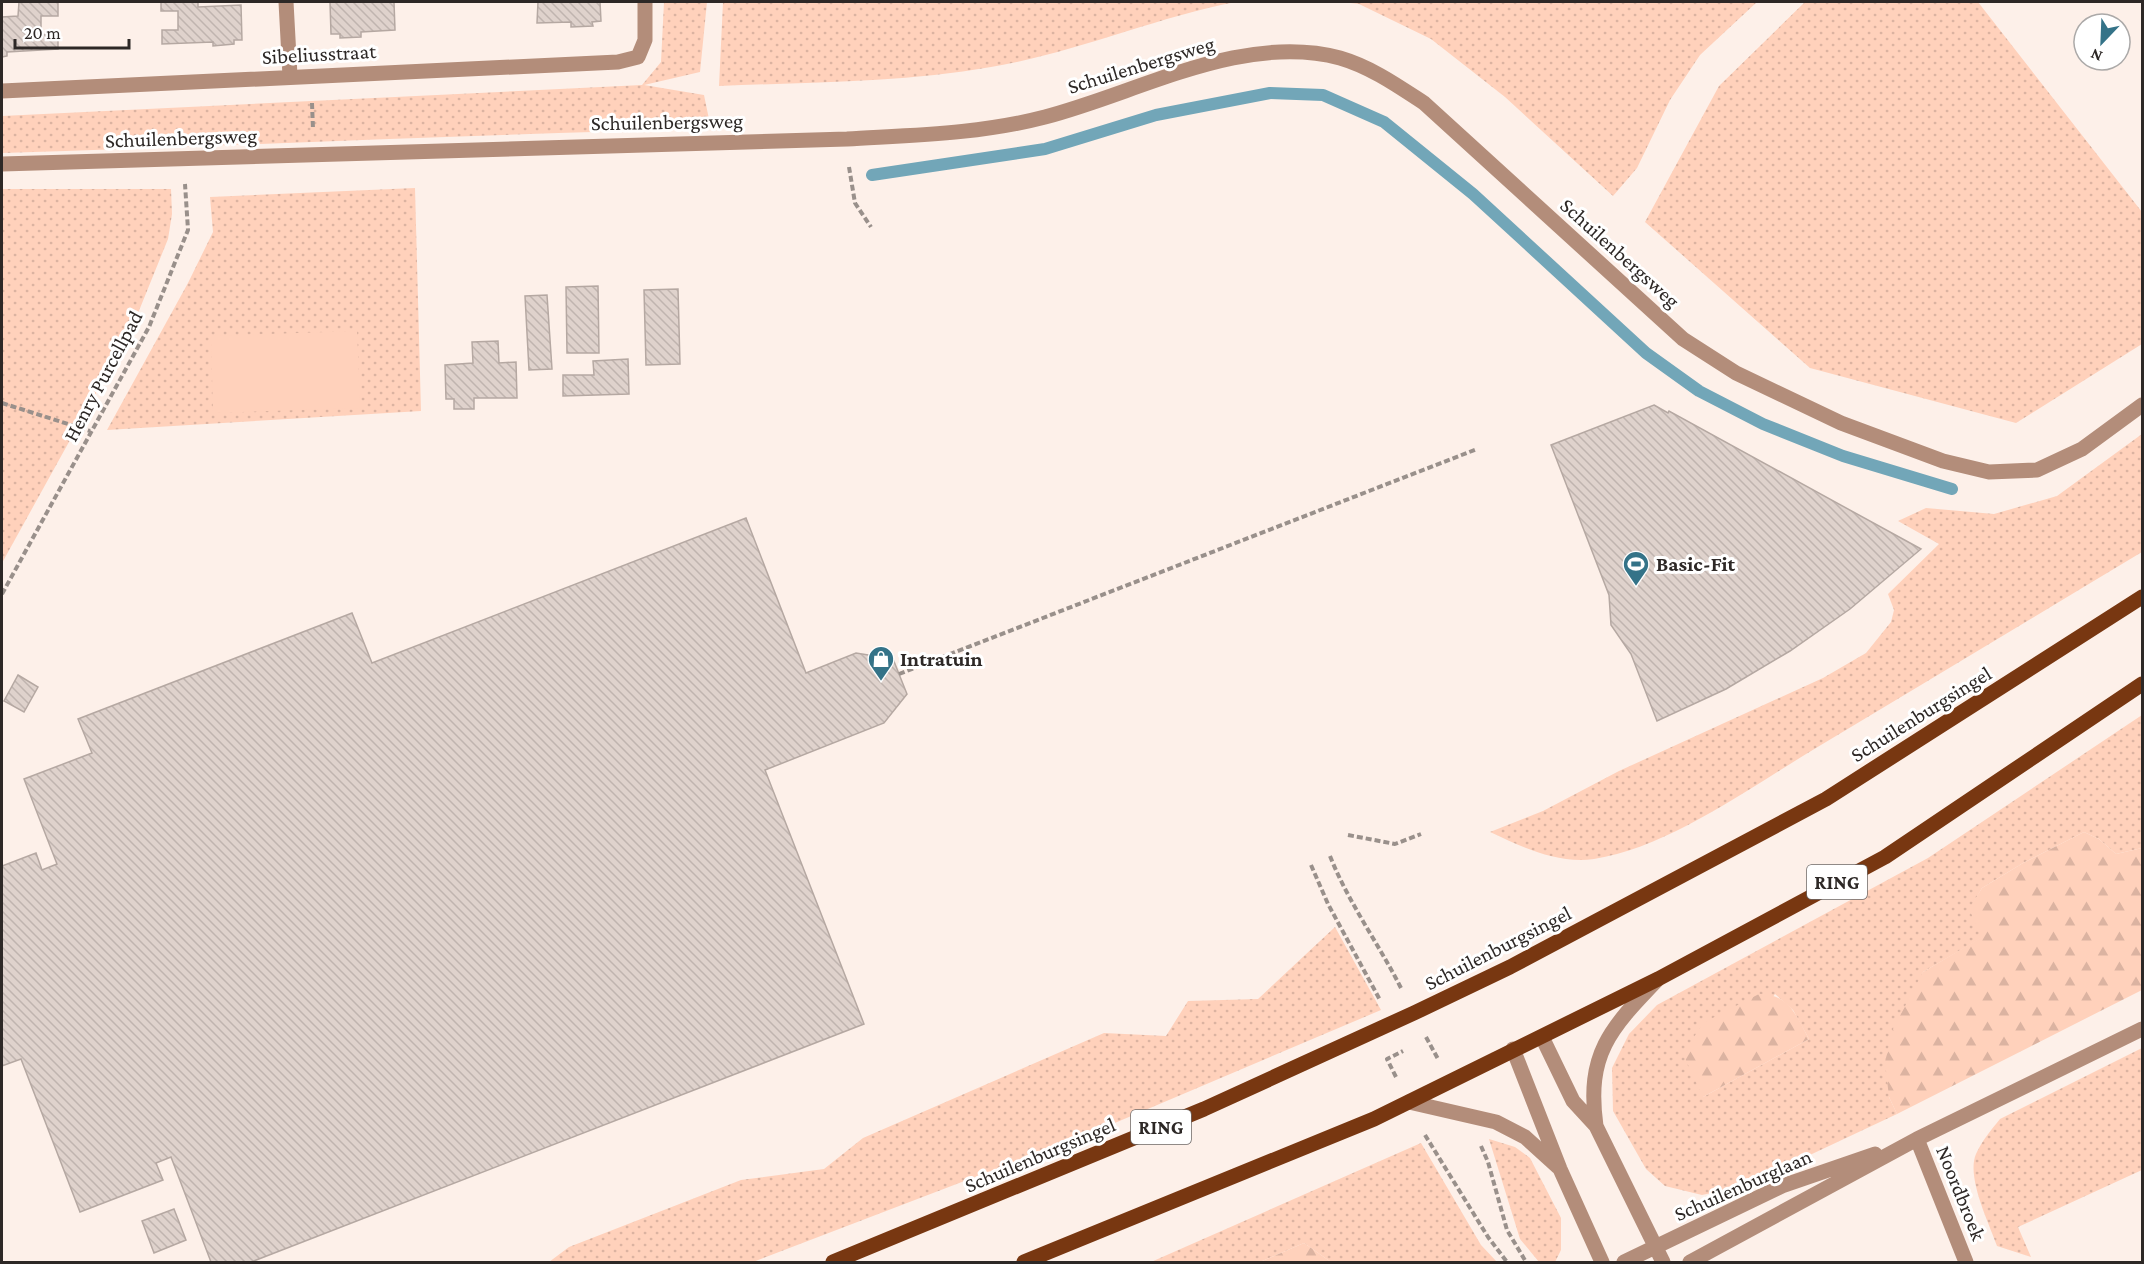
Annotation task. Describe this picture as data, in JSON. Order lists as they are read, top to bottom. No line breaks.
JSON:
{"streets":{"main road":["Schuilenburgsingel","RING"],"street":["Sibeliusstraat","Schuilenbergsweg","Schuilenburglaan","Noordbroek"],"path":["Henry Purcellpad"]},"crossings":[["Schuilenbergsweg","Henry Purcellpad"],["Schuilenburglaan","Noordbroek"]],"places":{"sports":["Basic-Fit"],"shop":["Intratuin"]},"scale_bar":"20 m","north":"bottom left"}
